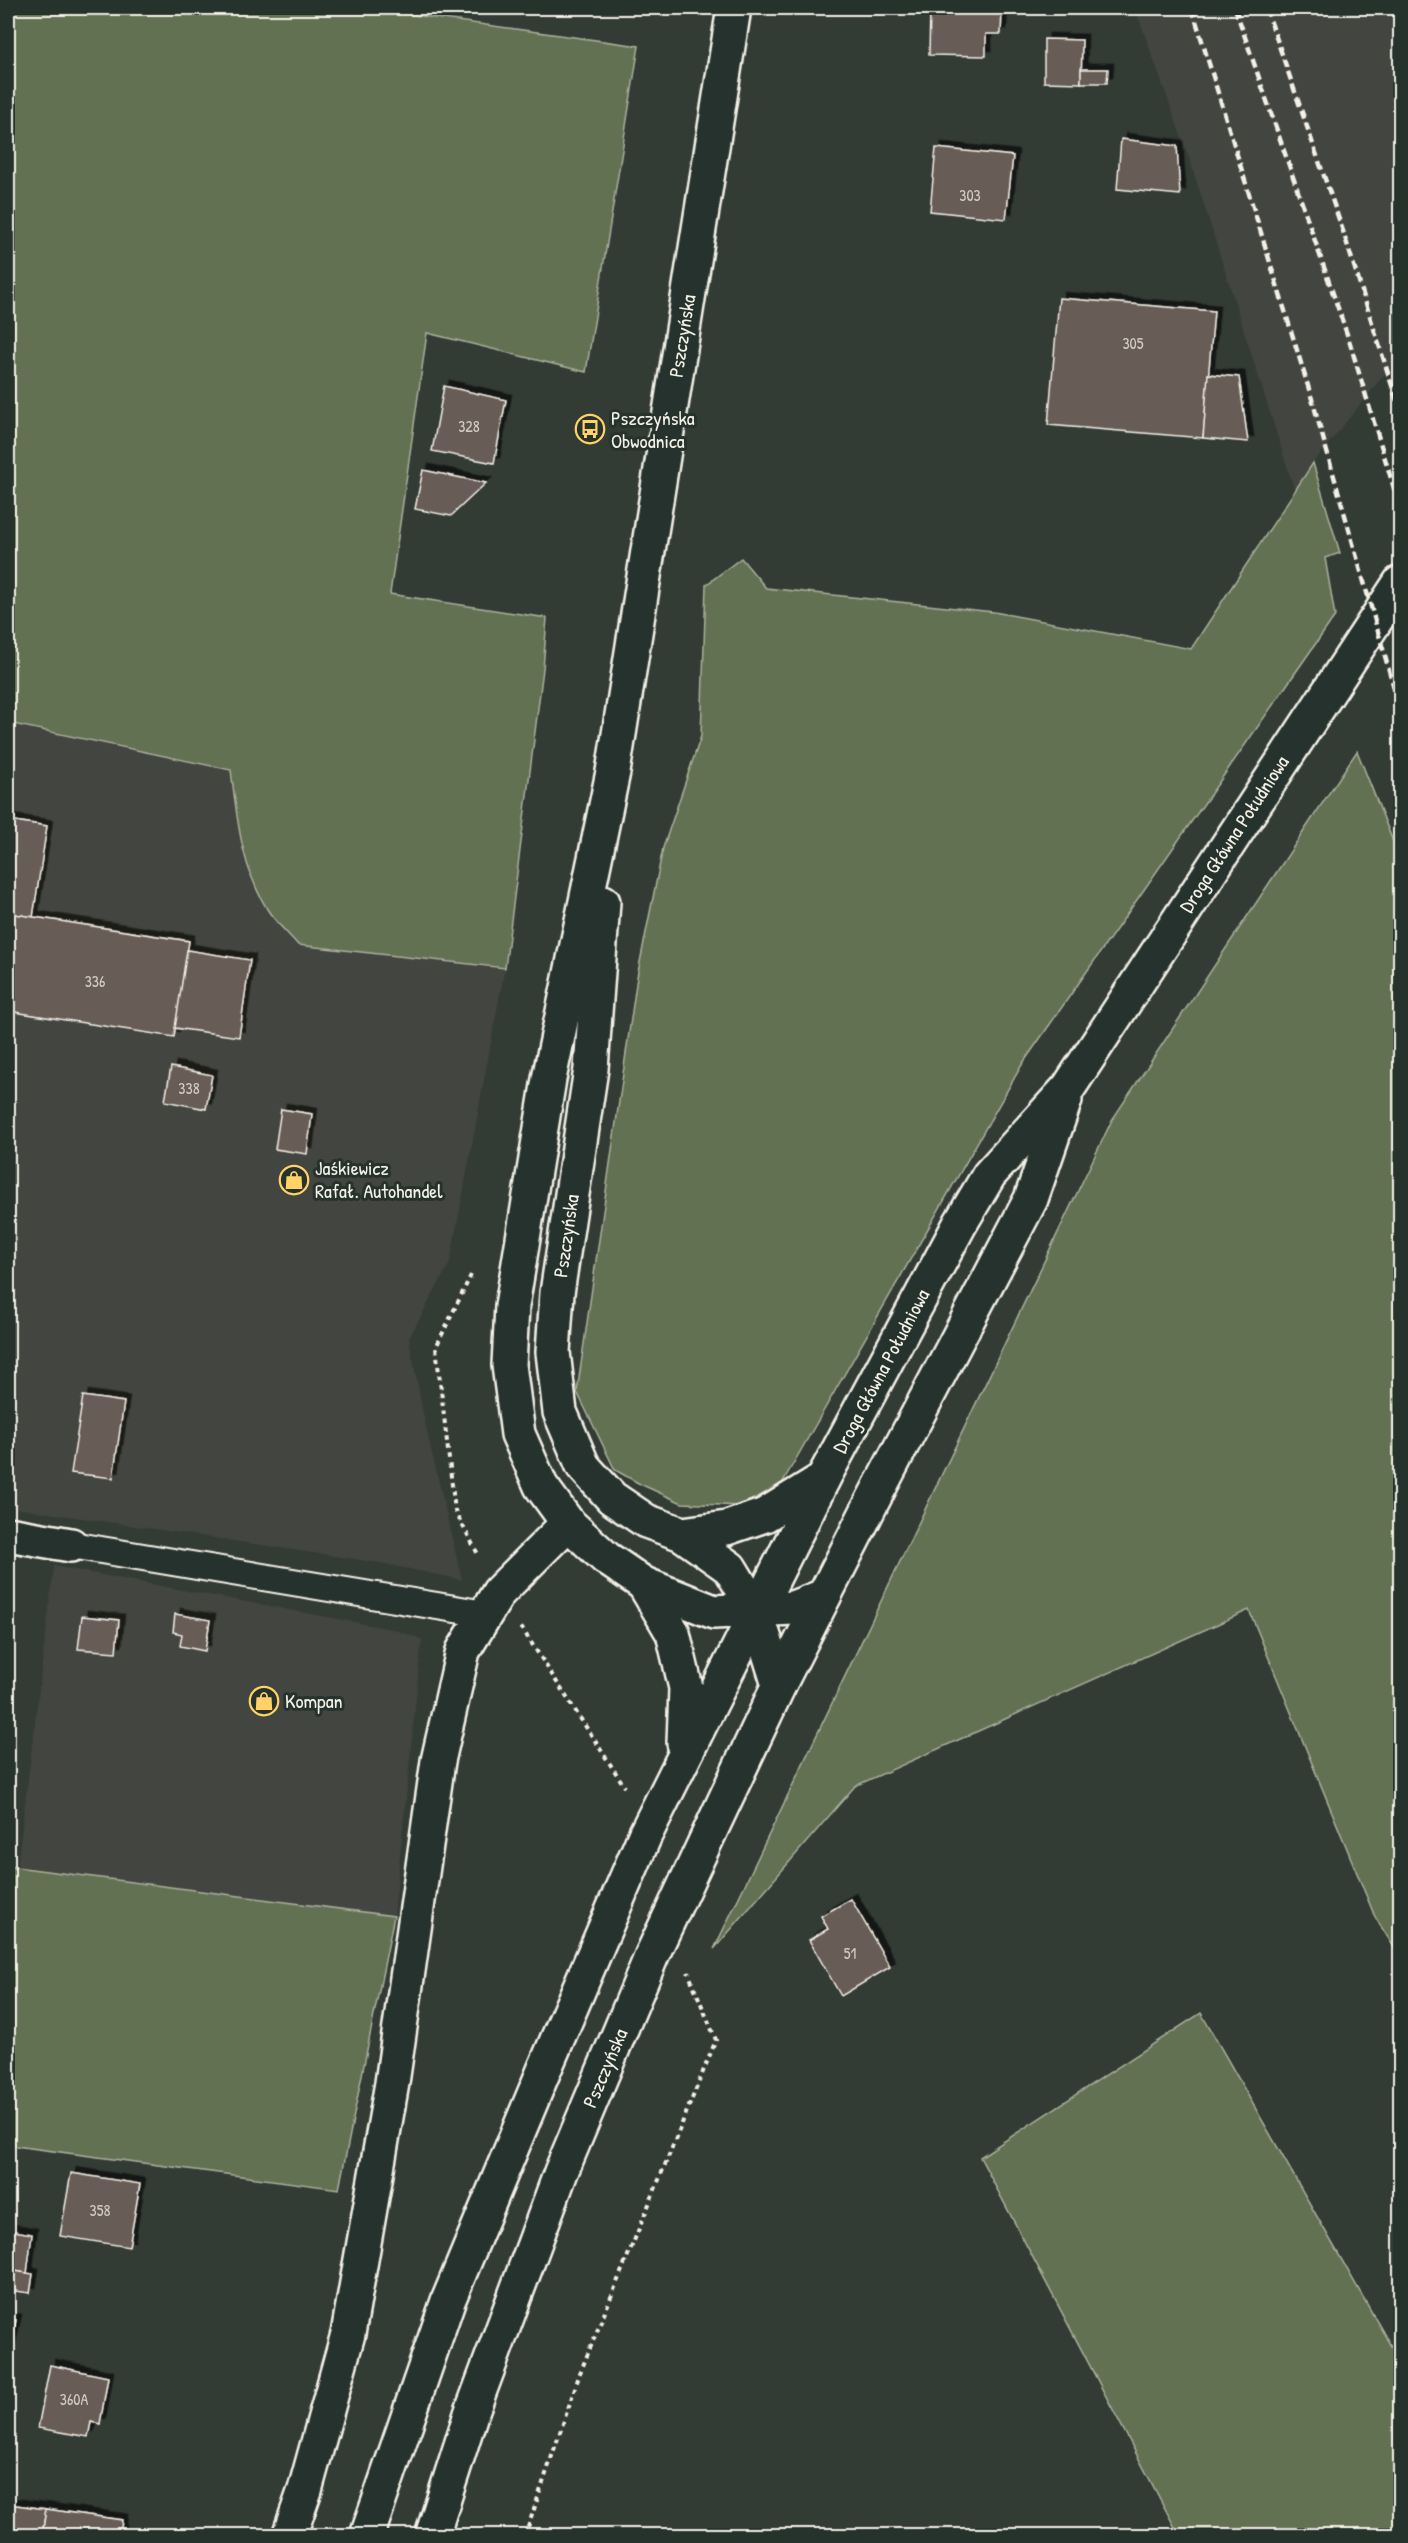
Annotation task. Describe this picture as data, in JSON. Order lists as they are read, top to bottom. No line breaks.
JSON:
{"streets":{"main road":["Pszczyńska","Droga Główna Południowa"]},"crossings":[["Pszczyńska","Droga Główna Południowa"]],"places":{"bus stop":["Pszczyńska Obwodnica"],"shop":["Jaśkiewicz Rafał. Autohandel","Kompan"]},"house_numbers":["303","305","328","336","338","51","358","360A"]}
